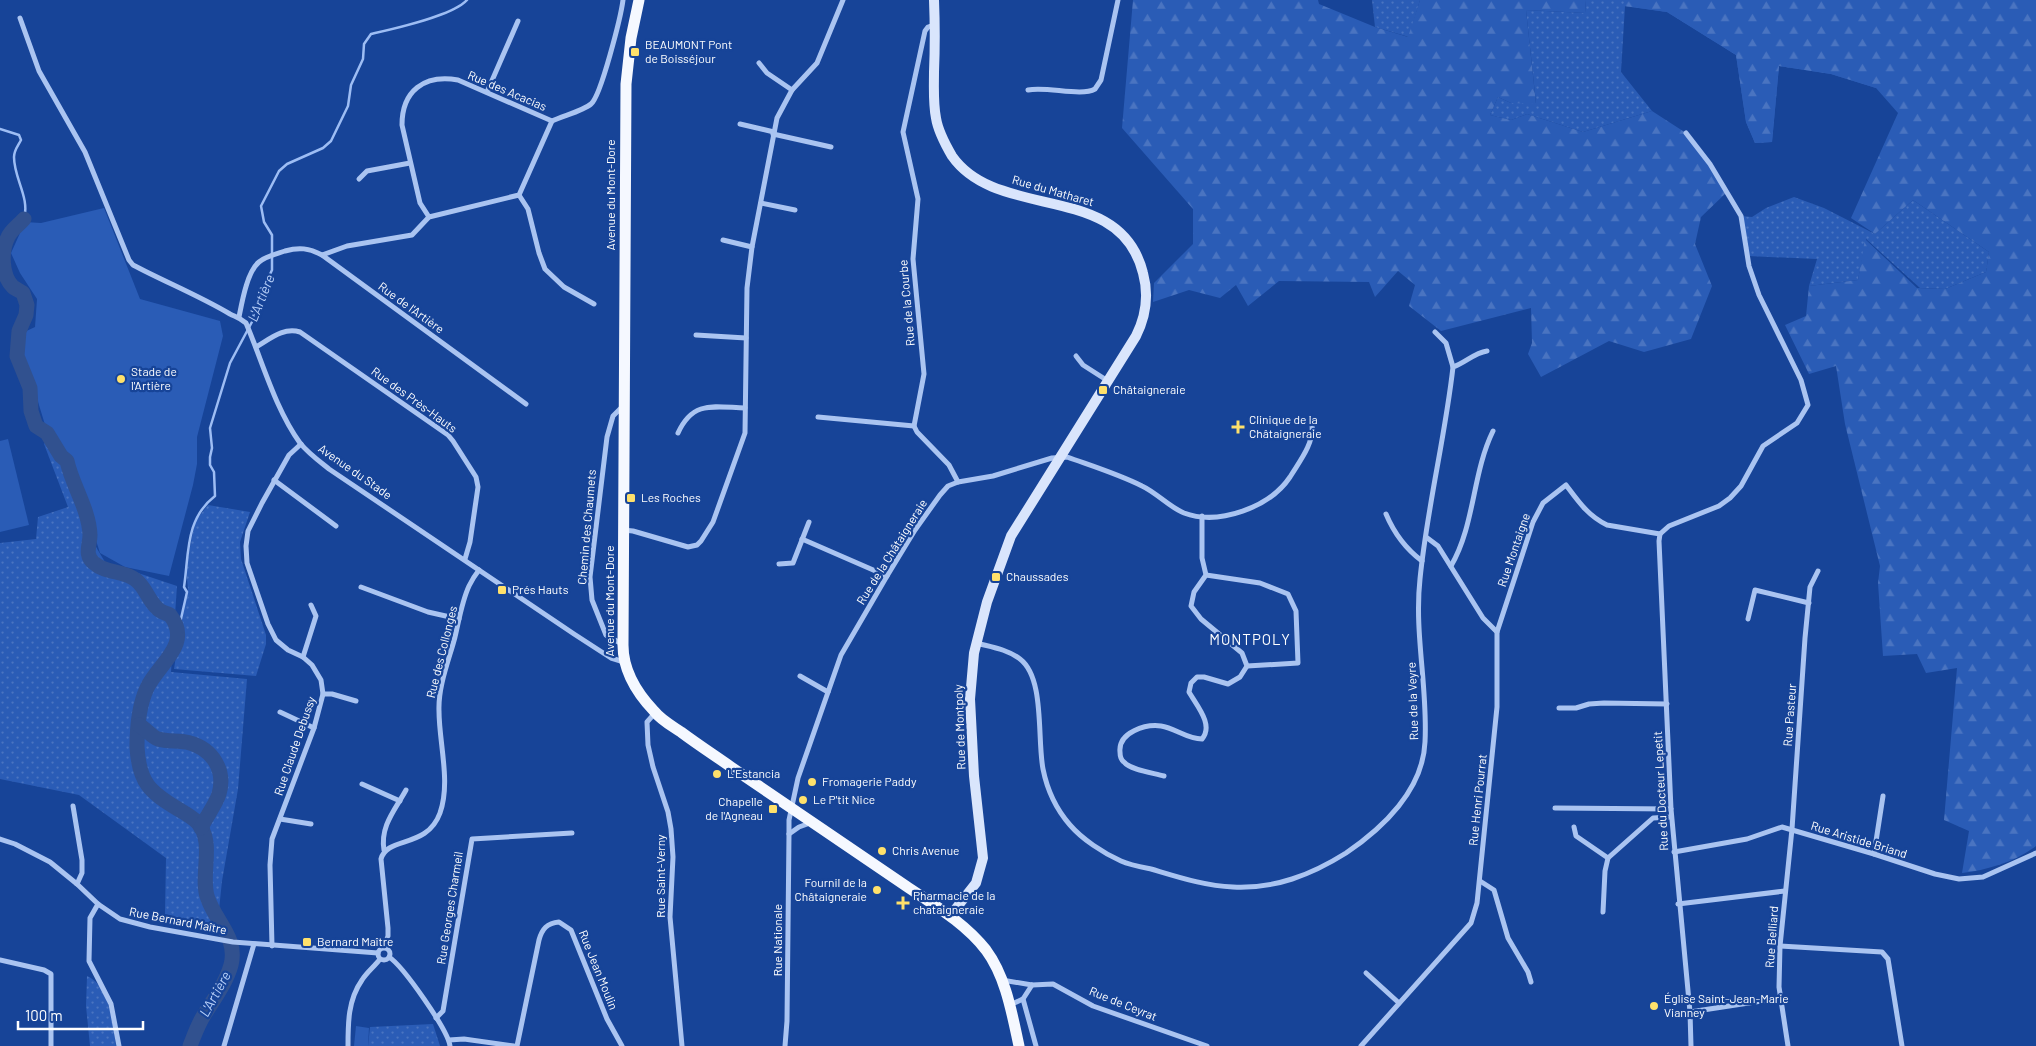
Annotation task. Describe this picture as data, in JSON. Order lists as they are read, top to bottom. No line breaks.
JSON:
{"streets":{"main road":["Avenue du Mont-Dore"],"street":["Rue des Acacias","Rue du Matharet","Rue de la Courbe","Rue de l'Artière","Rue des Près-Hauts","Avenue du Stade","Chemin des Chaumets","Rue Montaigne","Rue de la Châtaigneraie","Rue des Collonges","Rue de la Veyre","Rue Pasteur","Rue de Montpoly","Rue Claude Debussy","Rue du Docteur Lepetit","Rue Henri Pourrat","Rue Aristide Briand","Rue Saint-Verny","Rue Georges Charmeil","Rue Bernard Maître","Rue Belliard","Rue Nationale","Rue Jean Moulin","Rue de Ceyrat"]},"crossings":[["Rue du Matharet","Rue de la Courbe"],["Rue du Matharet","Rue de la Châtaigneraie"],["Rue du Matharet","Rue de Montpoly"],["Avenue du Mont-Dore","Avenue du Stade"],["Avenue du Mont-Dore","Chemin des Chaumets"],["Avenue du Mont-Dore","Rue de la Châtaigneraie"],["Avenue du Mont-Dore","Rue de Montpoly"],["Avenue du Mont-Dore","Rue Saint-Verny"],["Avenue du Mont-Dore","Rue Nationale"],["Avenue du Mont-Dore","Rue de Ceyrat"],["Rue de l'Artière","Avenue du Stade"],["Rue des Près-Hauts","Avenue du Stade"],["Avenue du Stade","Rue des Collonges"],["Avenue du Stade","Rue Claude Debussy"],["Rue Montaigne","Rue du Docteur Lepetit"],["Rue Montaigne","Rue Henri Pourrat"],["Rue de la Châtaigneraie","Rue de Montpoly"],["Rue de la Châtaigneraie","Rue Nationale"],["Rue de la Veyre","Rue de Montpoly"],["Rue Pasteur","Rue Aristide Briand"],["Rue Pasteur","Rue Belliard"],["Rue Claude Debussy","Rue Bernard Maître"],["Rue du Docteur Lepetit","Rue Aristide Briand"],["Rue Aristide Briand","Rue Belliard"]],"districts":["MONTPOLY"],"water":["L'Artière"],"places":{"transit":["BEAUMONT Pont de Boisséjour","Châtaigneraie","Les Roches","Chaussades","Prés Hauts","Chapelle de l'Agneau","Bernard Maître"],"other":["Stade de l'Artière","L'Estancia","Fromagerie Paddy","Le P'tit Nice","Chris Avenue","Fournil de la Châtaigneraie","Église Saint-Jean-Marie Vianney"],"health":["Clinique de la Châtaigneraie","Pharmacie de la chataigneraie"]},"scale_bar":"100 m"}
